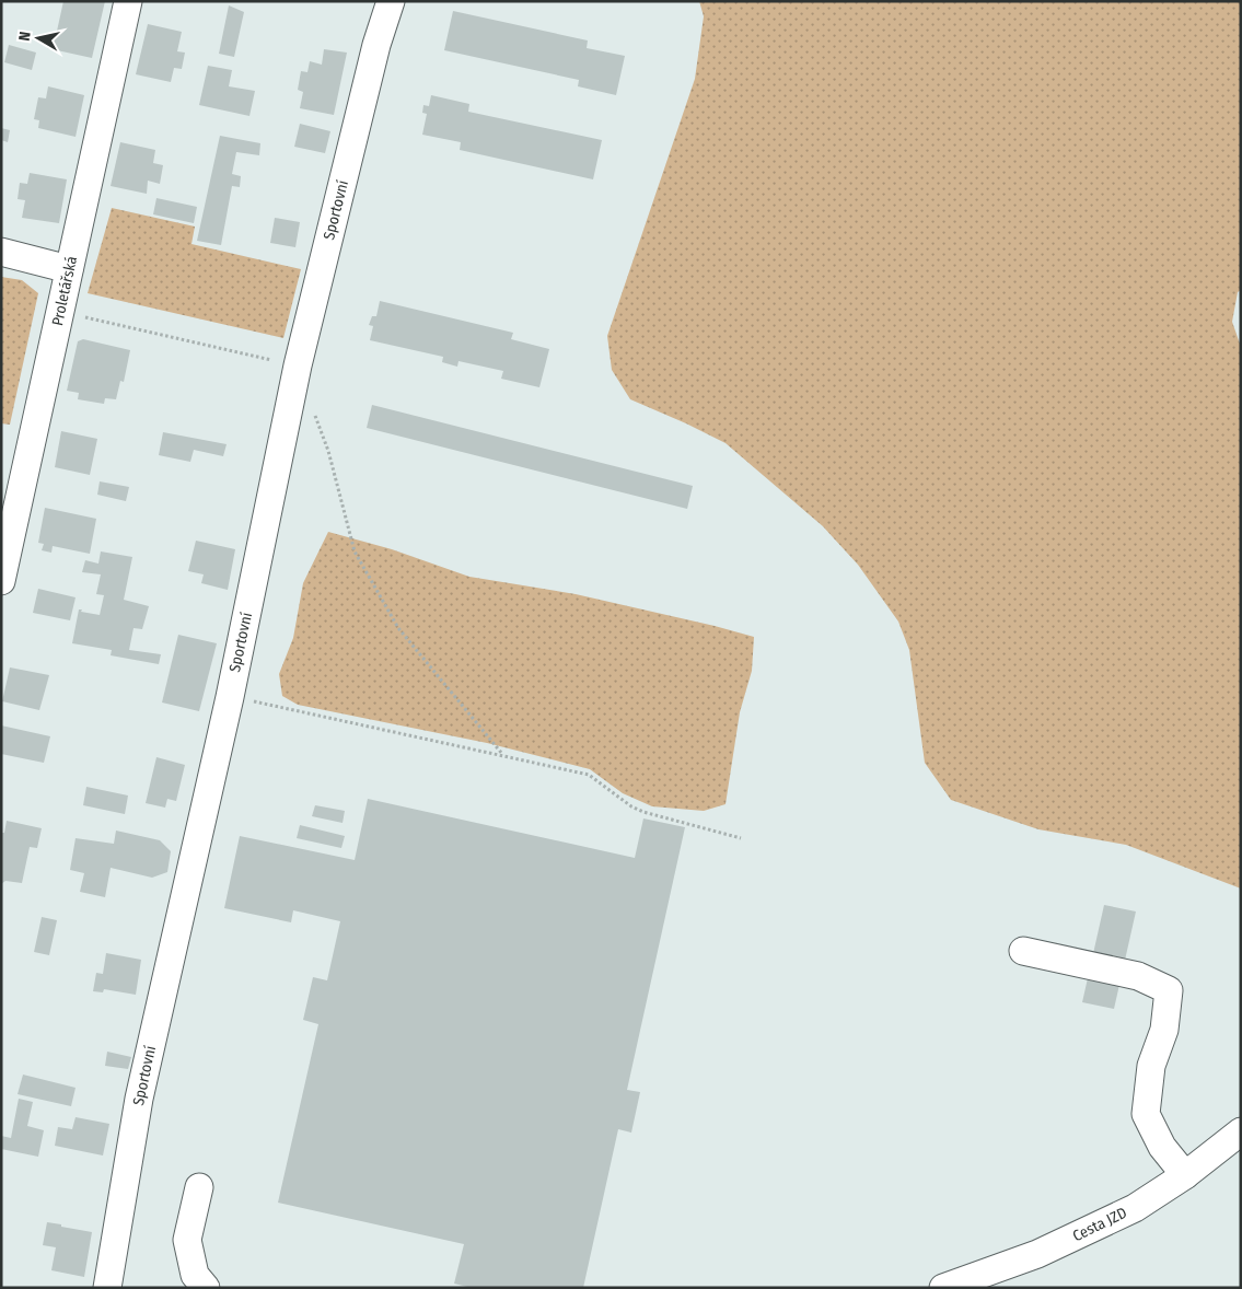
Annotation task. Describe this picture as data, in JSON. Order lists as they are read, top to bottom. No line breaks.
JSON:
{"streets":{"street":["Sportovní","Proletářská","Cesta JZD"]},"north":"left"}
